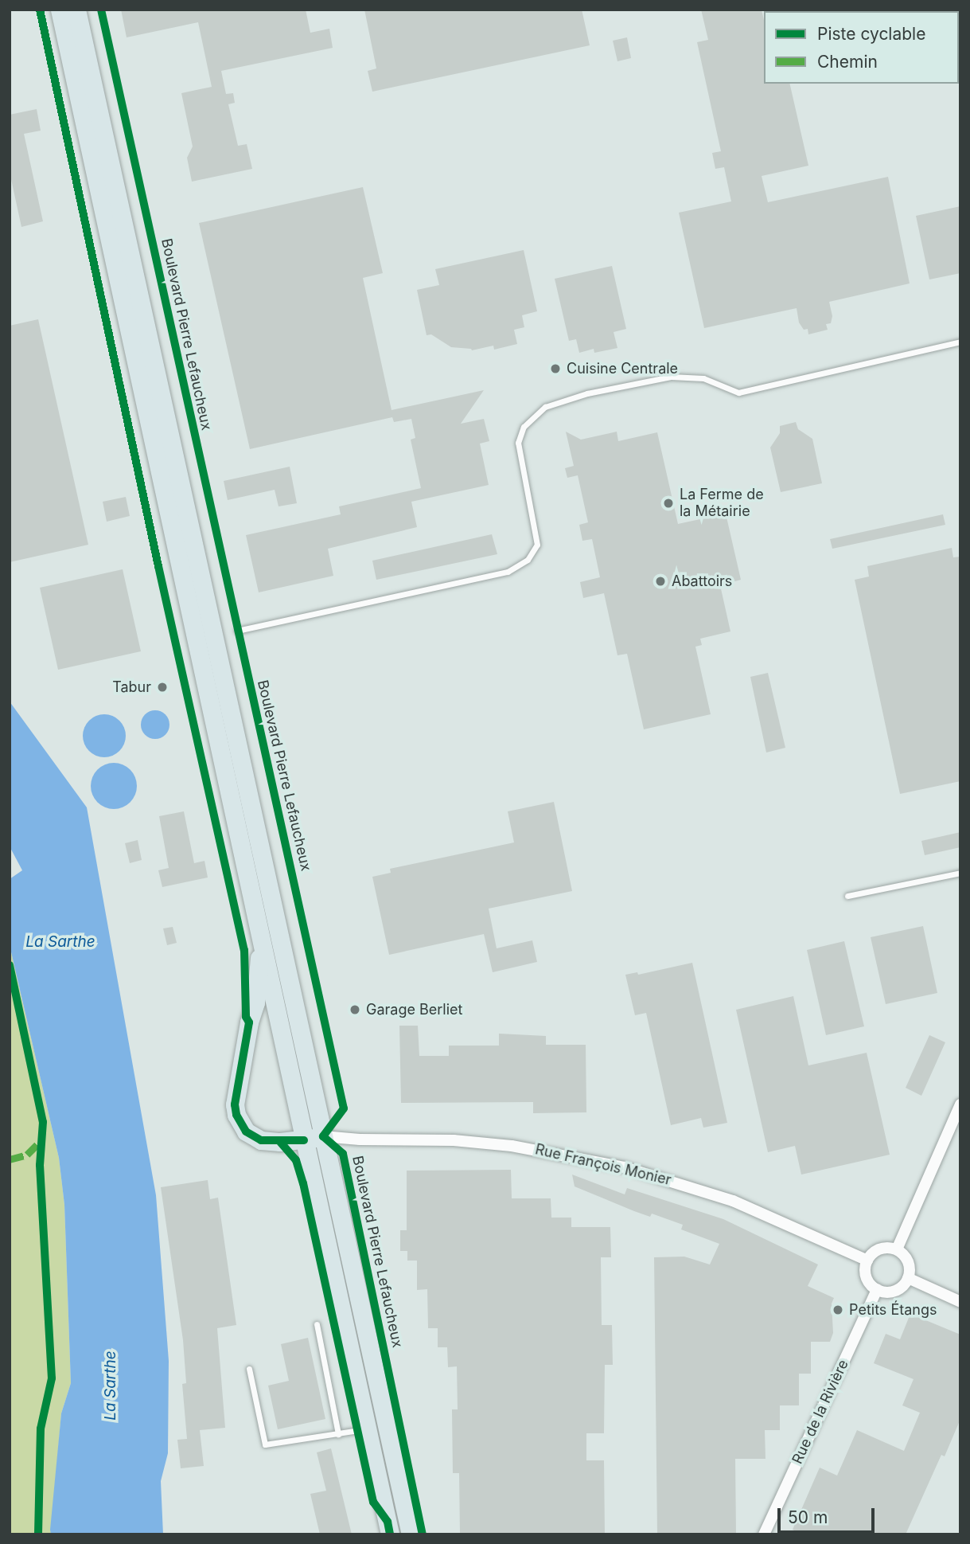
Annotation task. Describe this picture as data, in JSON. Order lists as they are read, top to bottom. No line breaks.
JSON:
{"streets":{"main road":["Boulevard Pierre Lefaucheux"],"street":["Rue François Monier","Rue de la Rivière"]},"crossings":[["Boulevard Pierre Lefaucheux","Rue François Monier"],["Rue François Monier","Rue de la Rivière"]],"water":["La Sarthe"],"places":["Cuisine Centrale","La Ferme de la Métairie","Abattoirs","Tabur","Garage Berliet","Petits Étangs"],"legend":["Piste cyclable","Chemin"],"scale_bar":"50 m"}
